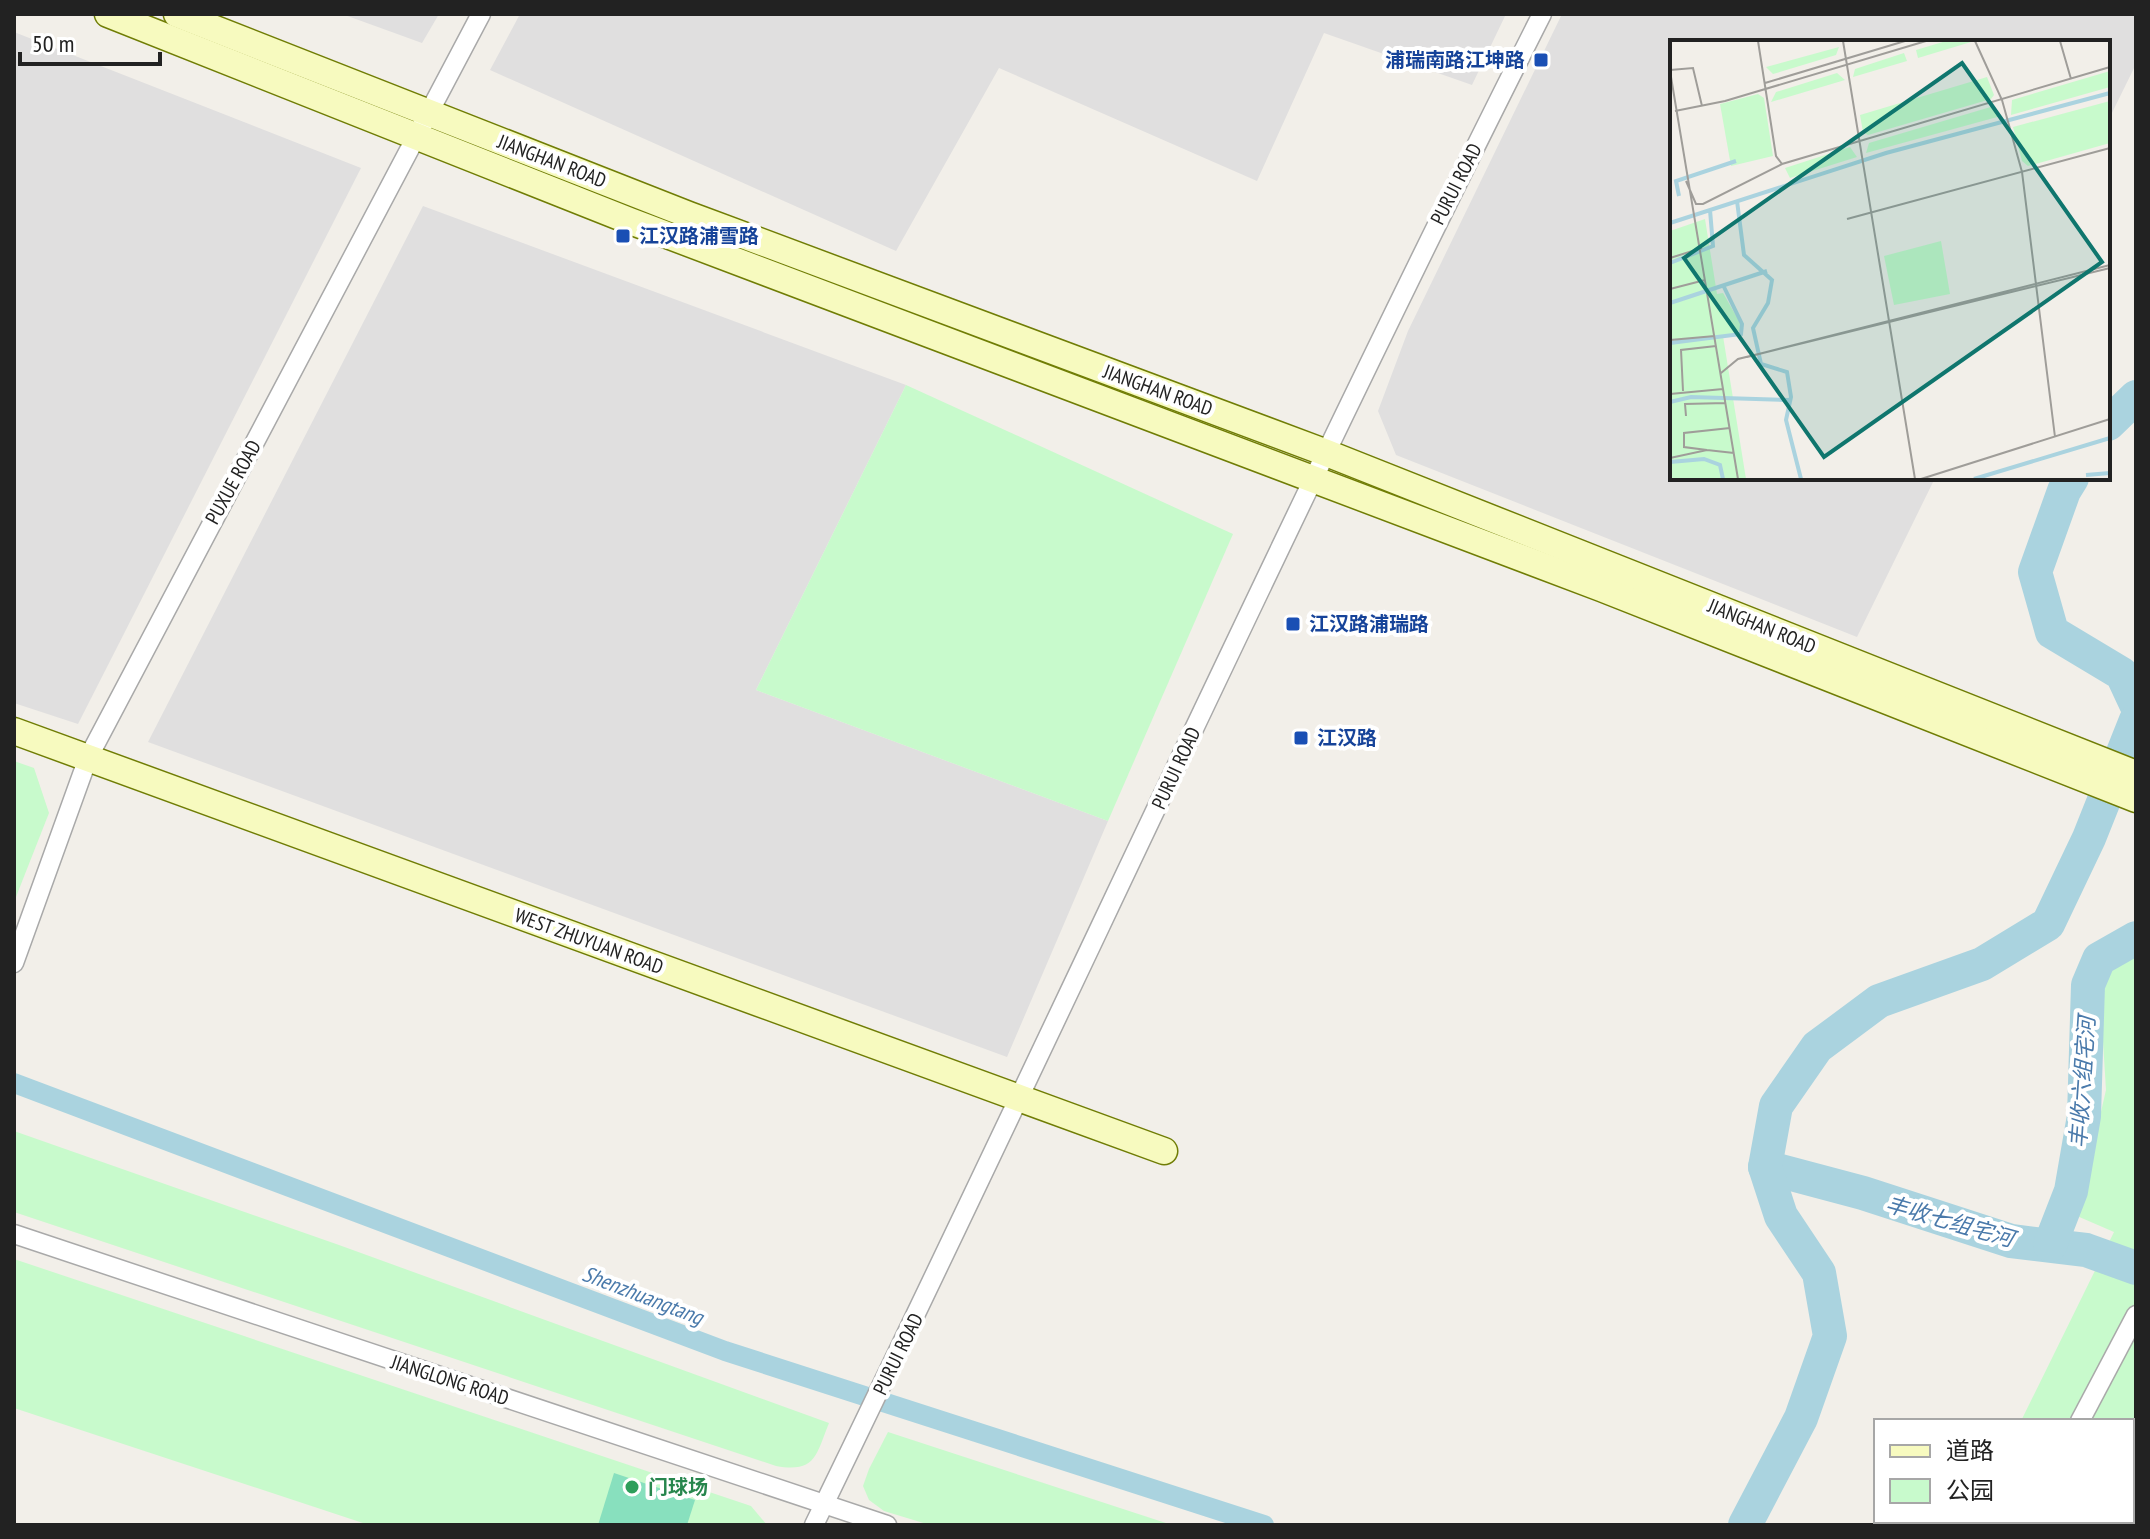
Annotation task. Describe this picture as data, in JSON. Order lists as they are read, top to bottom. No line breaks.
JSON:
{"streets":{"street":["JIANGHAN ROAD","PURUI ROAD","PUXUE ROAD","WEST ZHUYUAN ROAD","JIANGLONG ROAD"]},"crossings":[["JIANGHAN ROAD","PURUI ROAD"],["JIANGHAN ROAD","PUXUE ROAD"],["PURUI ROAD","WEST ZHUYUAN ROAD"],["PURUI ROAD","JIANGLONG ROAD"],["PUXUE ROAD","WEST ZHUYUAN ROAD"]],"water":["丰收六组宅河","丰收七组宅河","Shenzhuangtang"],"places":{"transit":["浦瑞南路江坤路","江汉路浦雪路","江汉路浦瑞路","江汉路"],"other":["门球场"]},"legend":["道路","公园"],"scale_bar":"50 m"}
